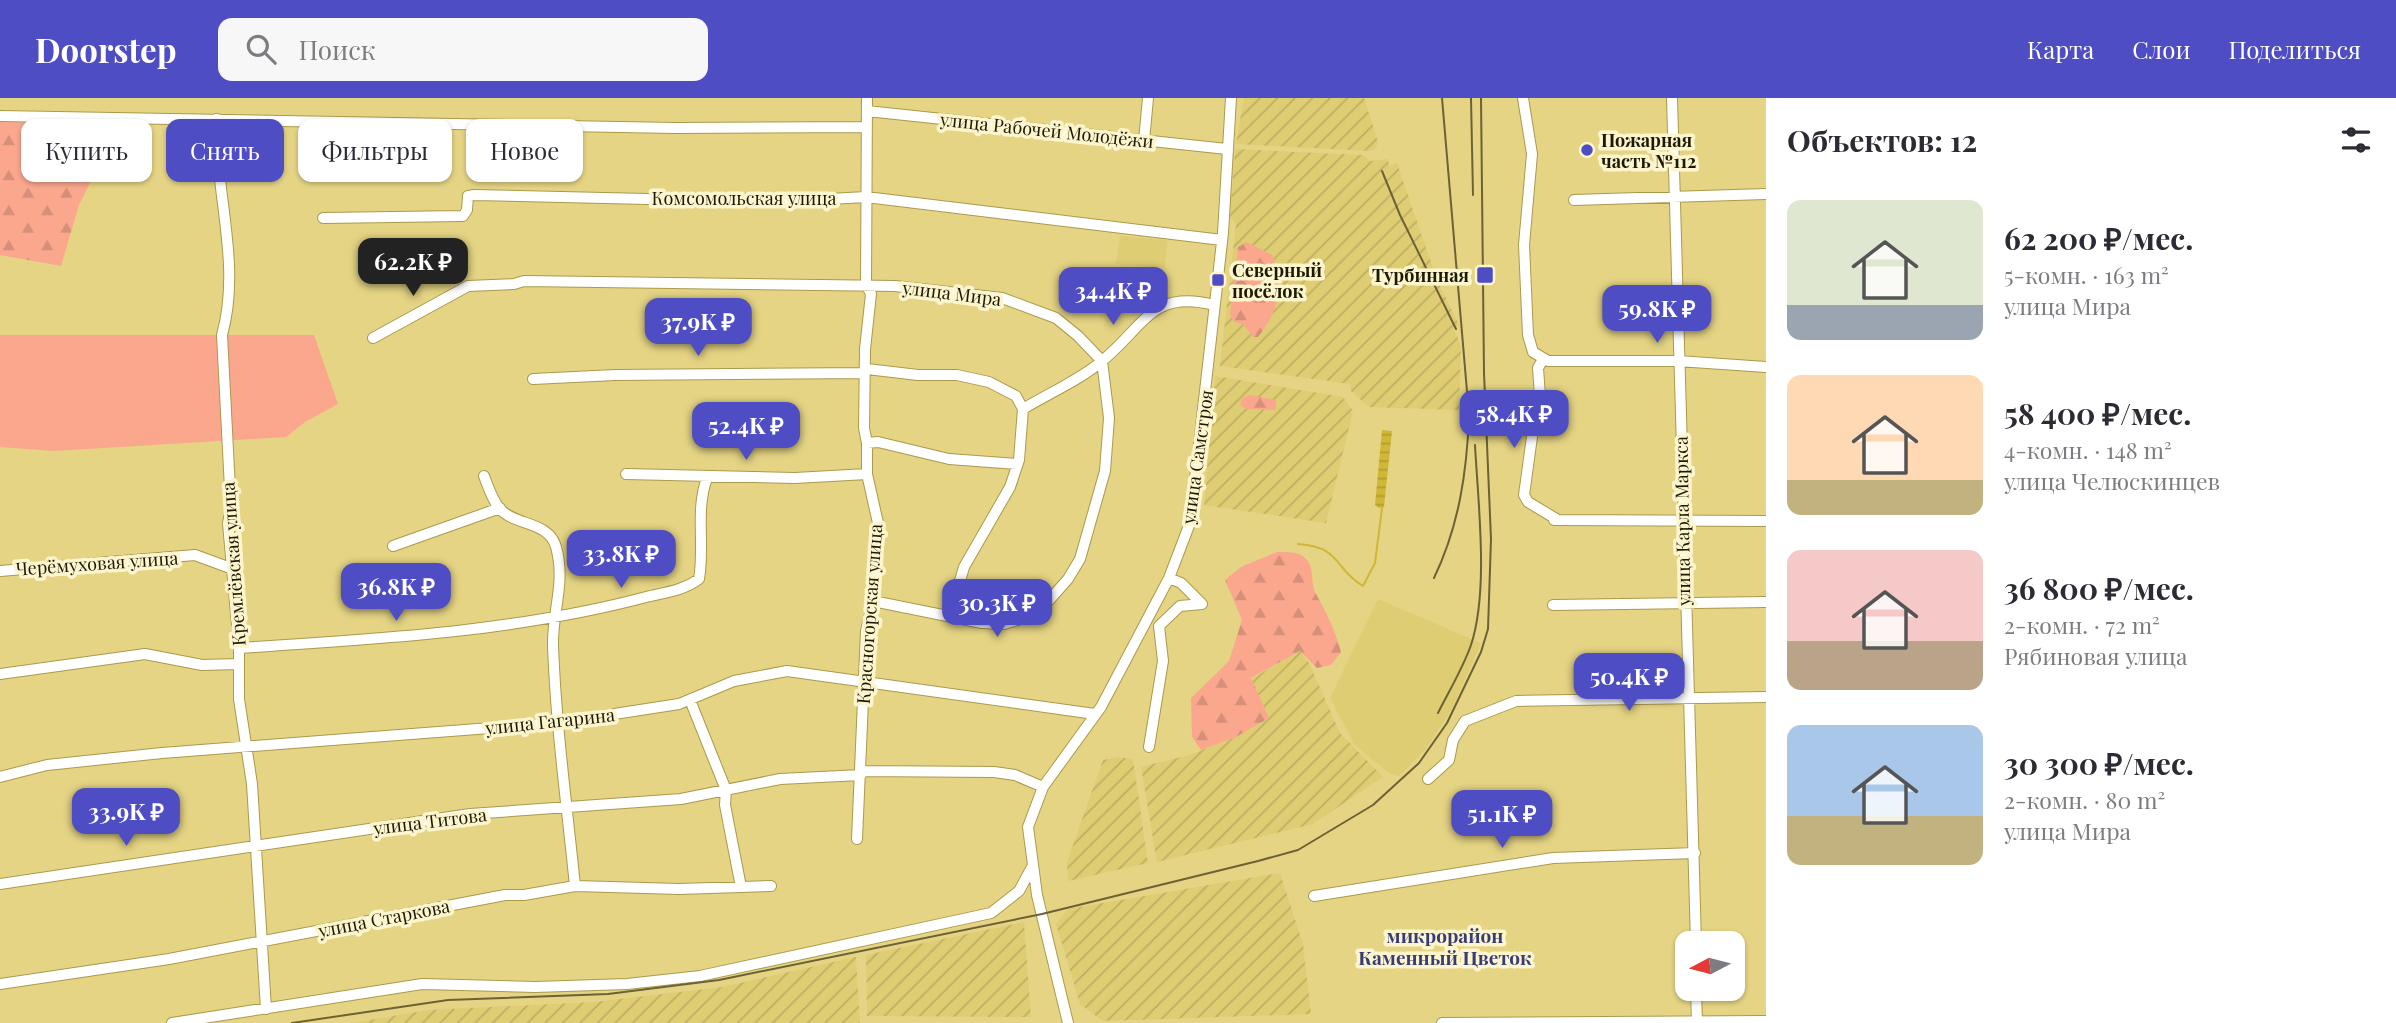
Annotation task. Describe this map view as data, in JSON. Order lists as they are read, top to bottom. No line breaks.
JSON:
{"streets":{"street":["улица Рабочей Молодёжи","Комсомольская улица","улица Мира","улица Самстроя","улица Карла Маркса","Черёмуховая улица","Кремлёвская улица","Красногорская улица","улица Гагарина","улица Титова","улица Старкова"]},"crossings":[["улица Рабочей Молодёжи","улица Самстроя"],["улица Рабочей Молодёжи","Красногорская улица"],["Комсомольская улица","улица Самстроя"],["Комсомольская улица","Красногорская улица"],["улица Мира","Красногорская улица"],["улица Самстроя","улица Гагарина"],["улица Самстроя","улица Титова"],["Черёмуховая улица","Кремлёвская улица"],["Кремлёвская улица","улица Гагарина"],["Кремлёвская улица","улица Титова"],["Кремлёвская улица","улица Старкова"],["Красногорская улица","улица Гагарина"],["Красногорская улица","улица Титова"]],"districts":["микрорайон Каменный Цветок"],"places":{"other":["Пожарная часть №112"],"transit":["Турбинная","Северный посёлок"]},"north":"left","page":{"header":"Doorstep","search":"Поиск","nav":["Карта","Слои","Поделиться"],"heading":"Объектов: 12","chip":["Купить","Снять","Фильтры","Новое"],"list":[{"name":"62 200 ₽/мес.","note":"5-комн. · 163 m² · улица Мира"},{"name":"58 400 ₽/мес.","note":"4-комн. · 148 m² · улица Челюскинцев"},{"name":"36 800 ₽/мес.","note":"2-комн. · 72 m² · Рябиновая улица"},{"name":"30 300 ₽/мес.","note":"2-комн. · 80 m² · улица Мира"}],"price":["62.2K ₽","34.4K ₽","59.8K ₽","37.9K ₽","58.4K ₽","52.4K ₽","33.8K ₽","36.8K ₽","30.3K ₽","50.4K ₽","33.9K ₽","51.1K ₽"]}}
